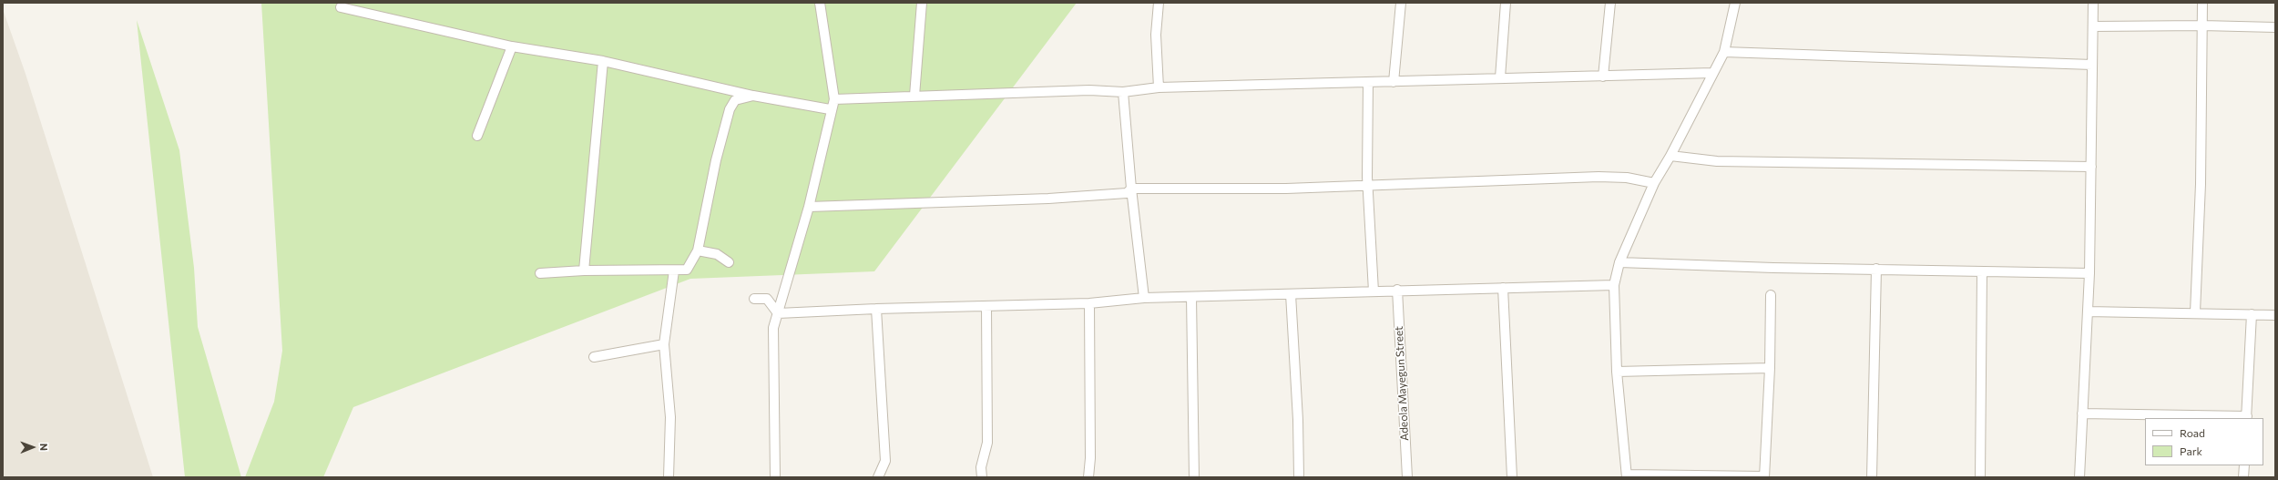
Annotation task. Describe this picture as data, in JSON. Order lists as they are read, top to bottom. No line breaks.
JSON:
{"streets":{"street":["Adeola Mayegun Street"]},"legend":["Road","Park"],"north":"right"}
